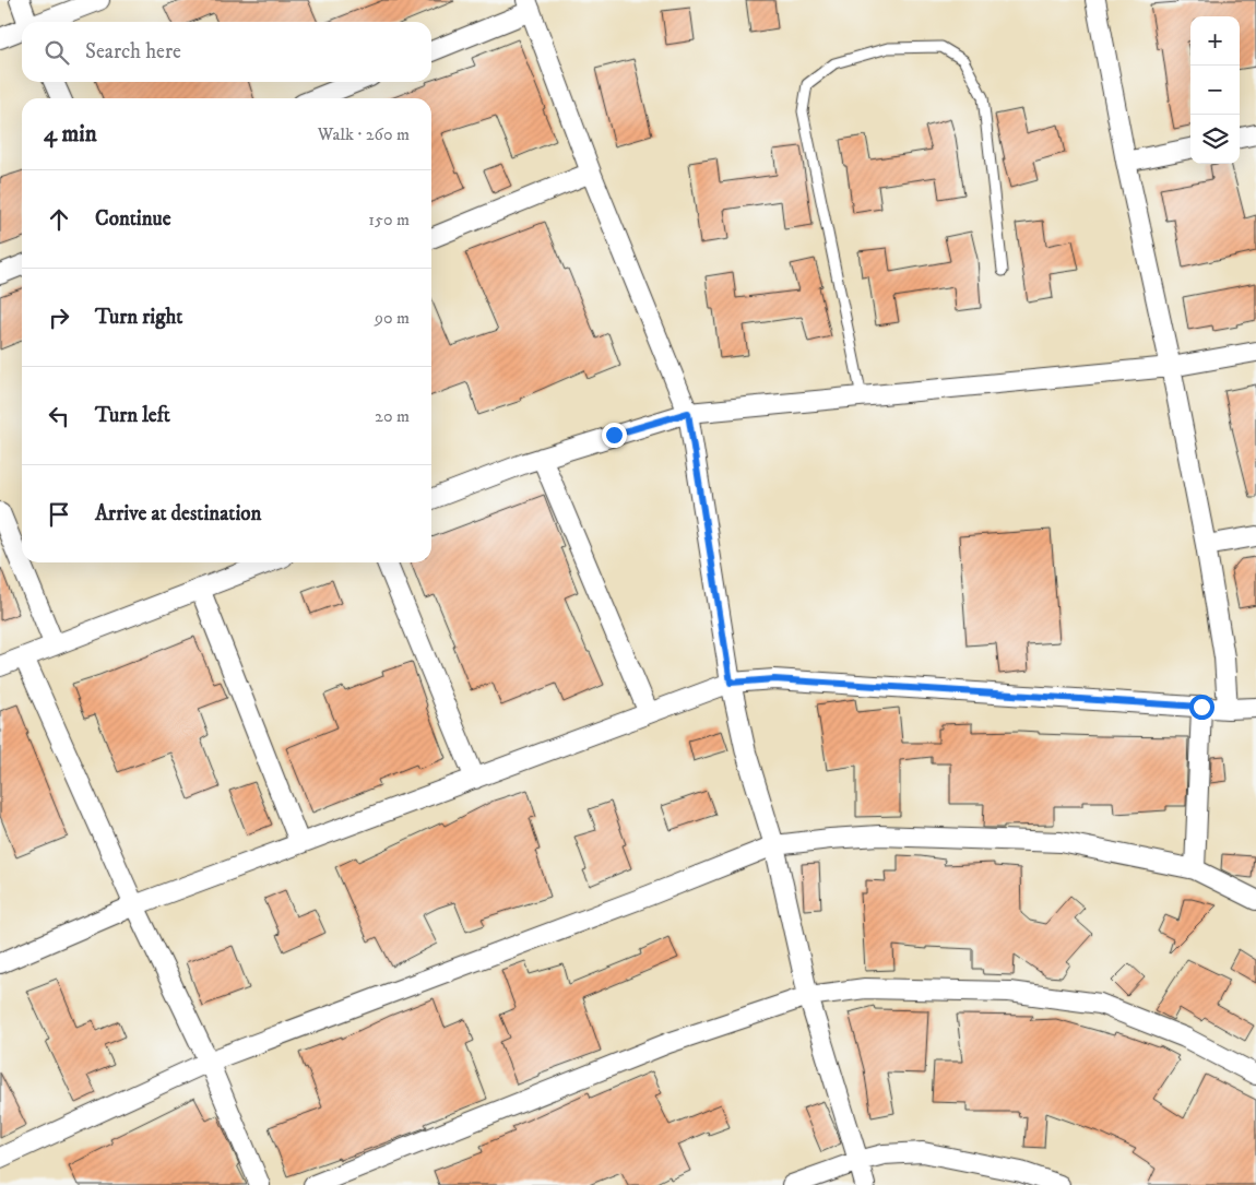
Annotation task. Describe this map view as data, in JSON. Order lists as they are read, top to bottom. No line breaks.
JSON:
{"page":{"map_buttons":["+","−"],"search":"Search here","heading":["4 min","Walk · 260 m"],"list":[["Continue","150 m"],["Turn right","90 m"],["Turn left","20 m"],"Arrive at destination"]}}
